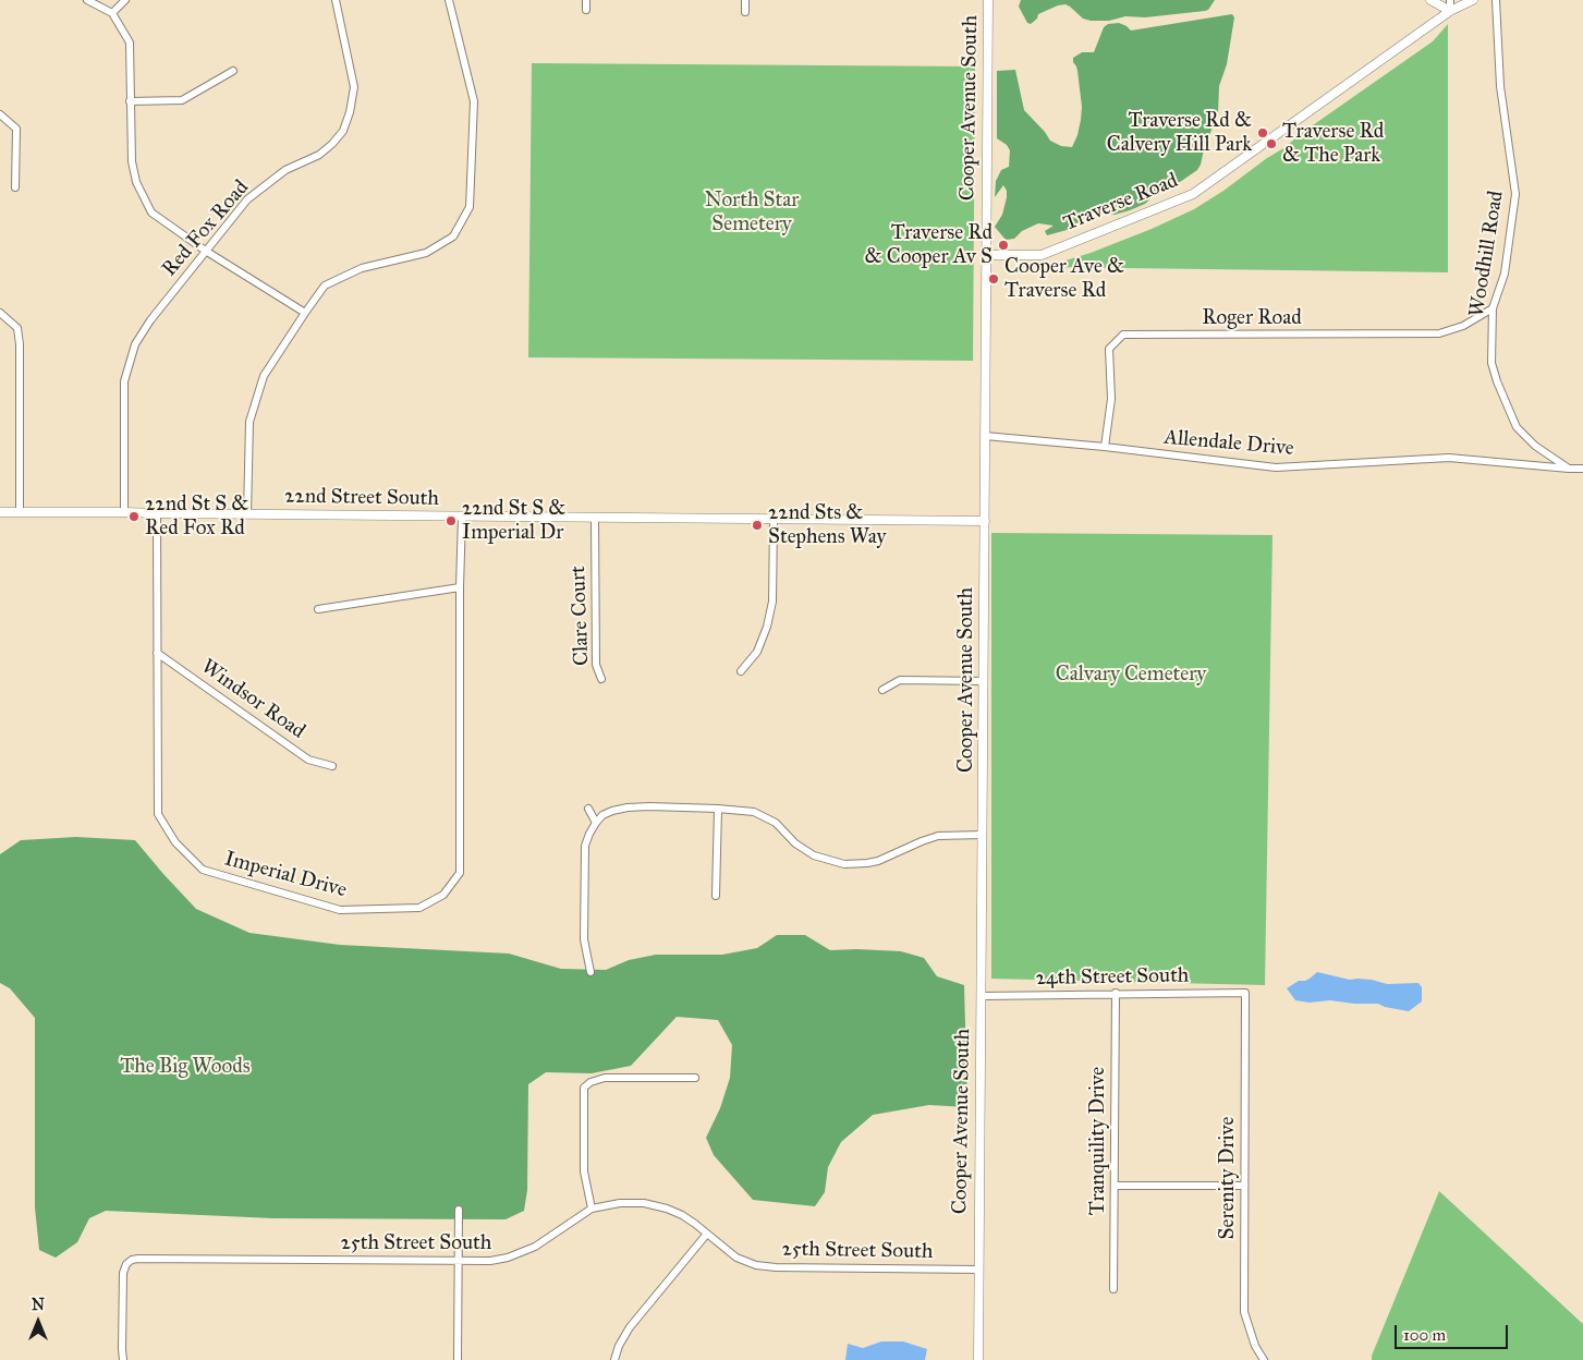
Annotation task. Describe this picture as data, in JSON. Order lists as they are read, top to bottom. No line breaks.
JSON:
{"streets":{"street":["Cooper Avenue South","Traverse Road","Red Fox Road","Woodhill Road","Roger Road","Allendale Drive","22nd Street South","Clare Court","Windsor Road","Imperial Drive","24th Street South","Tranquility Drive","Serenity Drive","25th Street South"]},"crossings":[["Cooper Avenue South","Traverse Road"],["Cooper Avenue South","Allendale Drive"],["Cooper Avenue South","22nd Street South"],["Cooper Avenue South","24th Street South"],["Cooper Avenue South","25th Street South"],["Red Fox Road","22nd Street South"],["Woodhill Road","Roger Road"],["Woodhill Road","Allendale Drive"],["Roger Road","Allendale Drive"],["22nd Street South","Clare Court"],["22nd Street South","Imperial Drive"],["Windsor Road","Imperial Drive"],["24th Street South","Tranquility Drive"],["24th Street South","Serenity Drive"]],"parks":["North Star Semetery","Calvary Cemetery","The Big Woods"],"places":["Traverse Rd & Calvery Hill Park","Traverse Rd & The Park","Traverse Rd & Cooper Av S","Cooper Ave & Traverse Rd","22nd St S & Red Fox Rd","22nd St S & Imperial Dr","22nd Sts & Stephens Way"],"scale_bar":"100 m","north":"top"}
